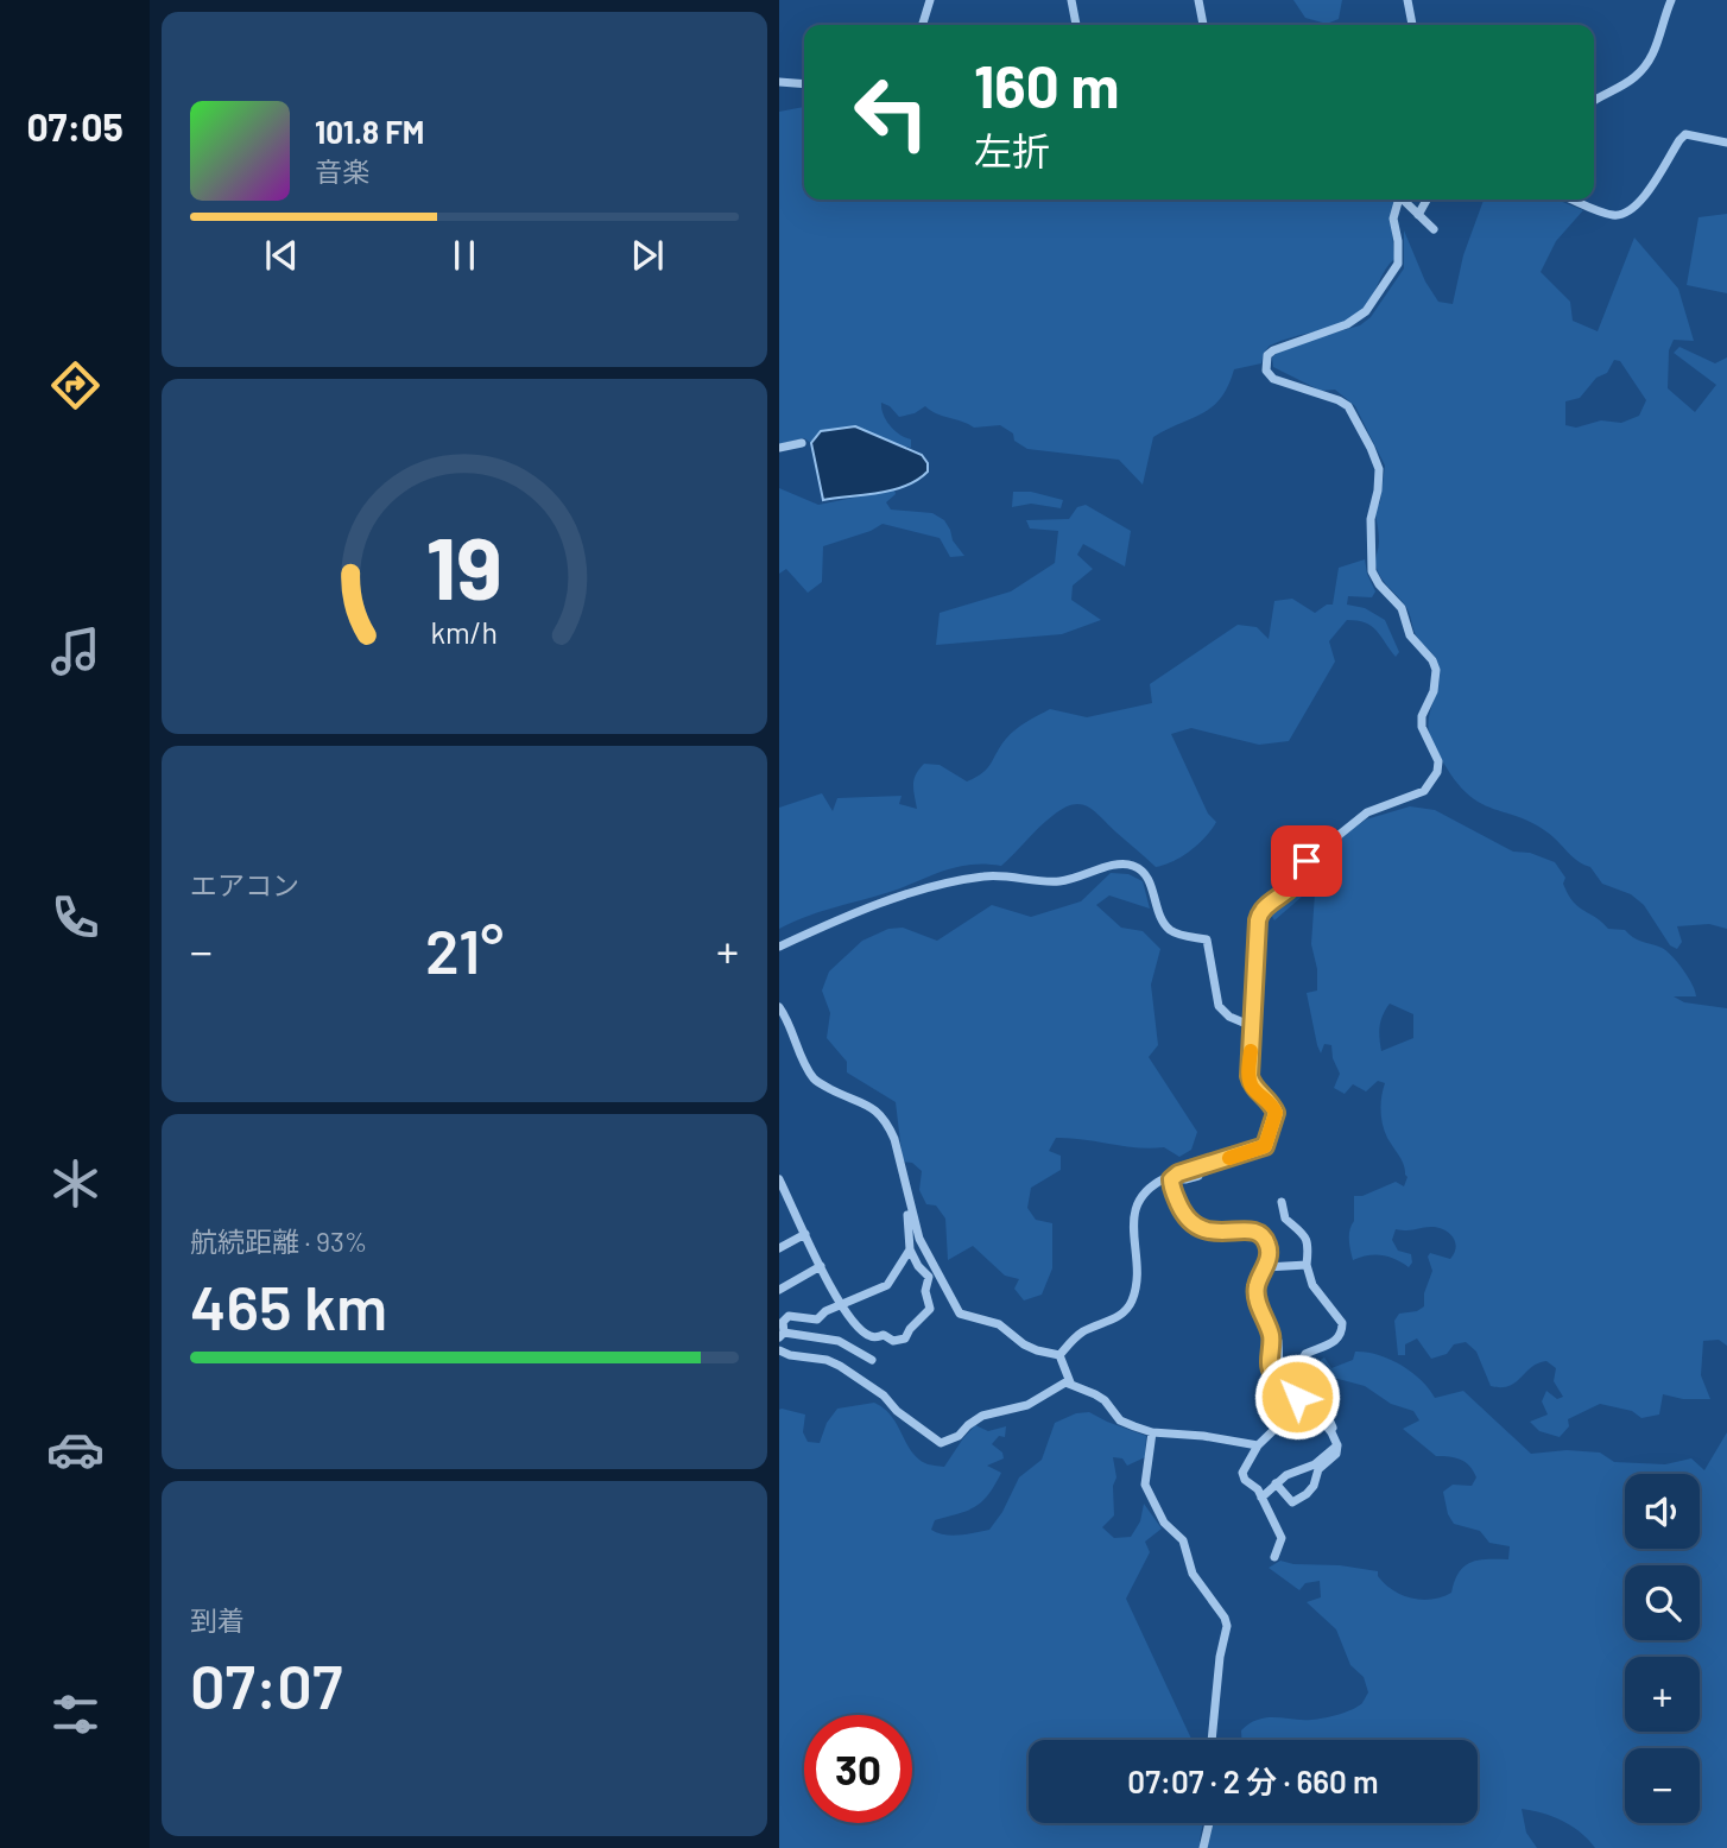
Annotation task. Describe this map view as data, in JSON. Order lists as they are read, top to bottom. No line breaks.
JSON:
{"page":{"tabs":"07:05","turn":["160 m","左折"],"song":["101.8 FM","音楽"],"tile":["エアコン",["航続距離 · 93%","465 km"],["到着","07:07"]],"heat":["−","21°","+"],"map_buttons":["+","−"],"limit":"30","trip":"07:07 · 2 分 · 660 m","gauge":["19","km/h"]}}
